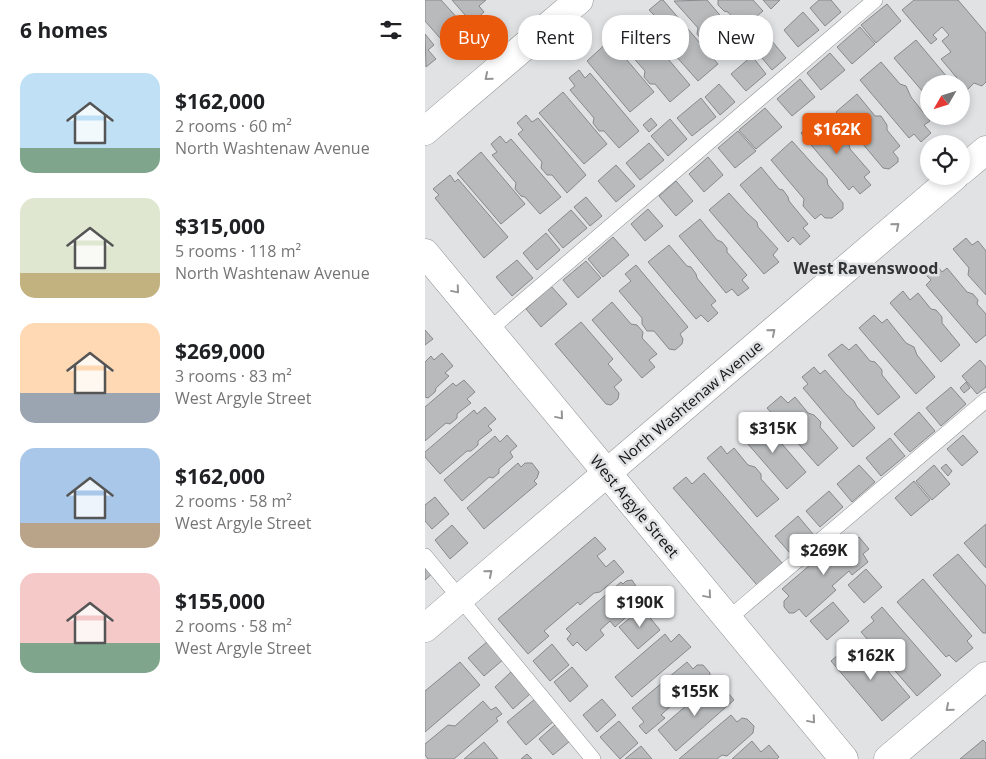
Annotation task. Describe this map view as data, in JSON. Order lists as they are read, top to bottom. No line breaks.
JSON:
{"streets":{"street":["North Washtenaw Avenue","West Argyle Street"]},"crossings":[["North Washtenaw Avenue","West Argyle Street"]],"one_way":["North Washtenaw Avenue","West Argyle Street"],"districts":["West Ravenswood"],"north":"bottom left","page":{"heading":"6 homes","chip":["Buy","Rent","Filters","New"],"list":[{"name":"$162,000","note":"2 rooms · 60 m² · North Washtenaw Avenue"},{"name":"$315,000","note":"5 rooms · 118 m² · North Washtenaw Avenue"},{"name":"$269,000","note":"3 rooms · 83 m² · West Argyle Street"},{"name":"$162,000","note":"2 rooms · 58 m² · West Argyle Street"},{"name":"$155,000","note":"2 rooms · 58 m² · West Argyle Street"}],"price":["$162K","$315K","$269K","$190K","$162K","$155K"]}}
